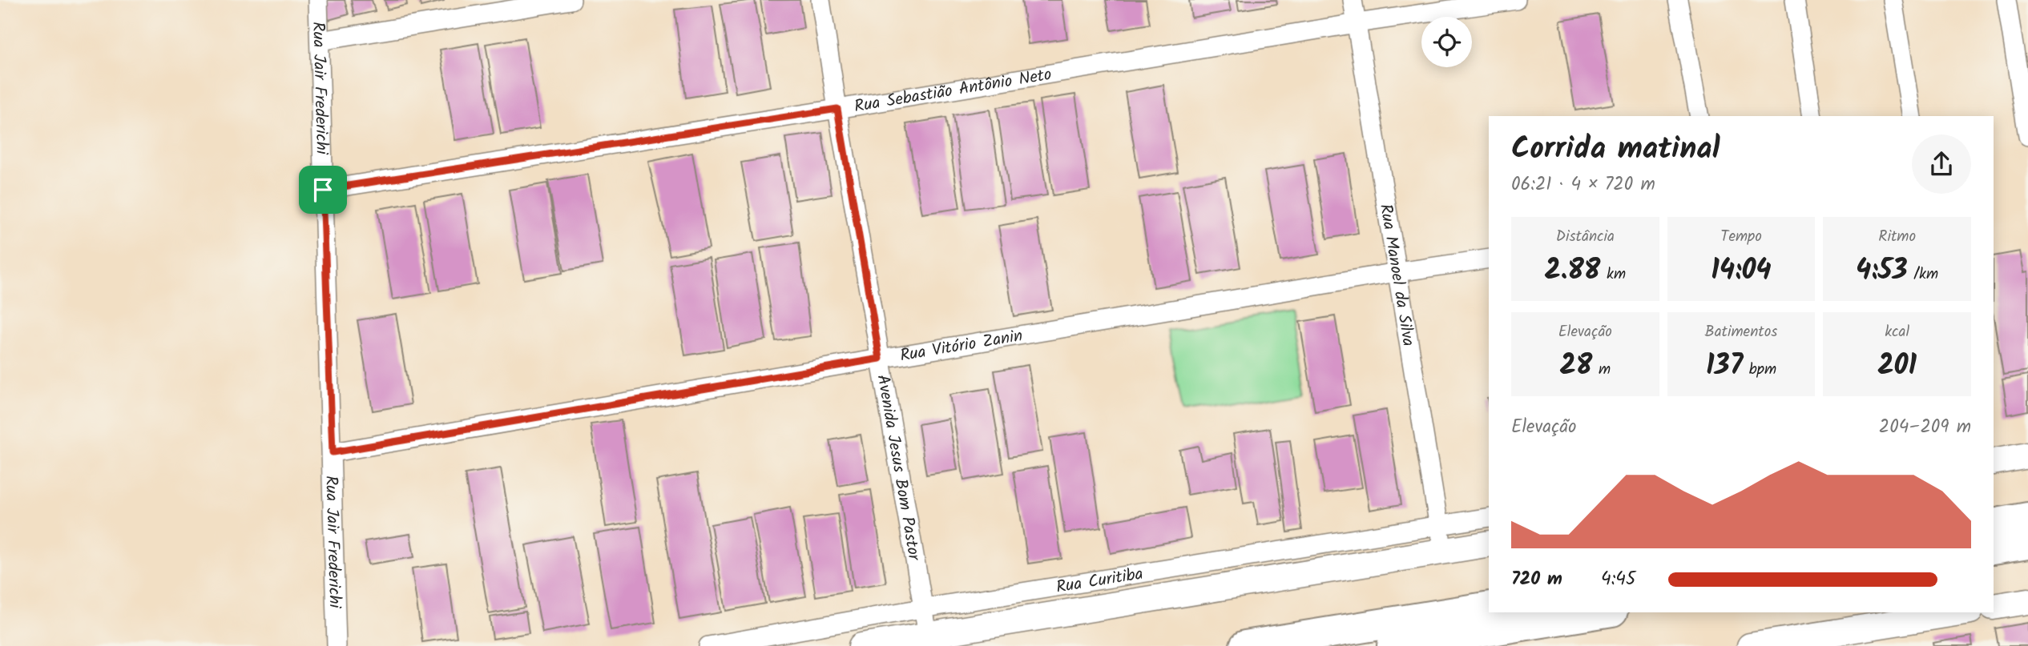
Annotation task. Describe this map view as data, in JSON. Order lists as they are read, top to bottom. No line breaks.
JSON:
{"streets":{"street":["Rua Jair Frederichi","Rua Sebastião Antônio Neto","Rua Manoel da Silva","Rua Vitório Zanin","Avenida Jesus Bom Pastor","Rua Curitiba"]},"crossings":[["Rua Jair Frederichi","Rua Sebastião Antônio Neto"],["Rua Jair Frederichi","Rua Vitório Zanin"],["Rua Sebastião Antônio Neto","Rua Manoel da Silva"],["Rua Sebastião Antônio Neto","Avenida Jesus Bom Pastor"],["Rua Manoel da Silva","Rua Vitório Zanin"],["Rua Manoel da Silva","Rua Curitiba"],["Rua Vitório Zanin","Avenida Jesus Bom Pastor"],["Avenida Jesus Bom Pastor","Rua Curitiba"]],"page":{"heading":["Corrida matinal","06:21 · 4 × 720 m"],"stats":[["Distância","2.88 km"],["Tempo","14:04"],["Ritmo","4:53 /km"],["Elevação","28 m"],["Batimentos","137 bpm"],["kcal","201"]],"chart":["Elevação","204–209 m"],"list":[{"name":"720 m","note":"4:45"}]}}
